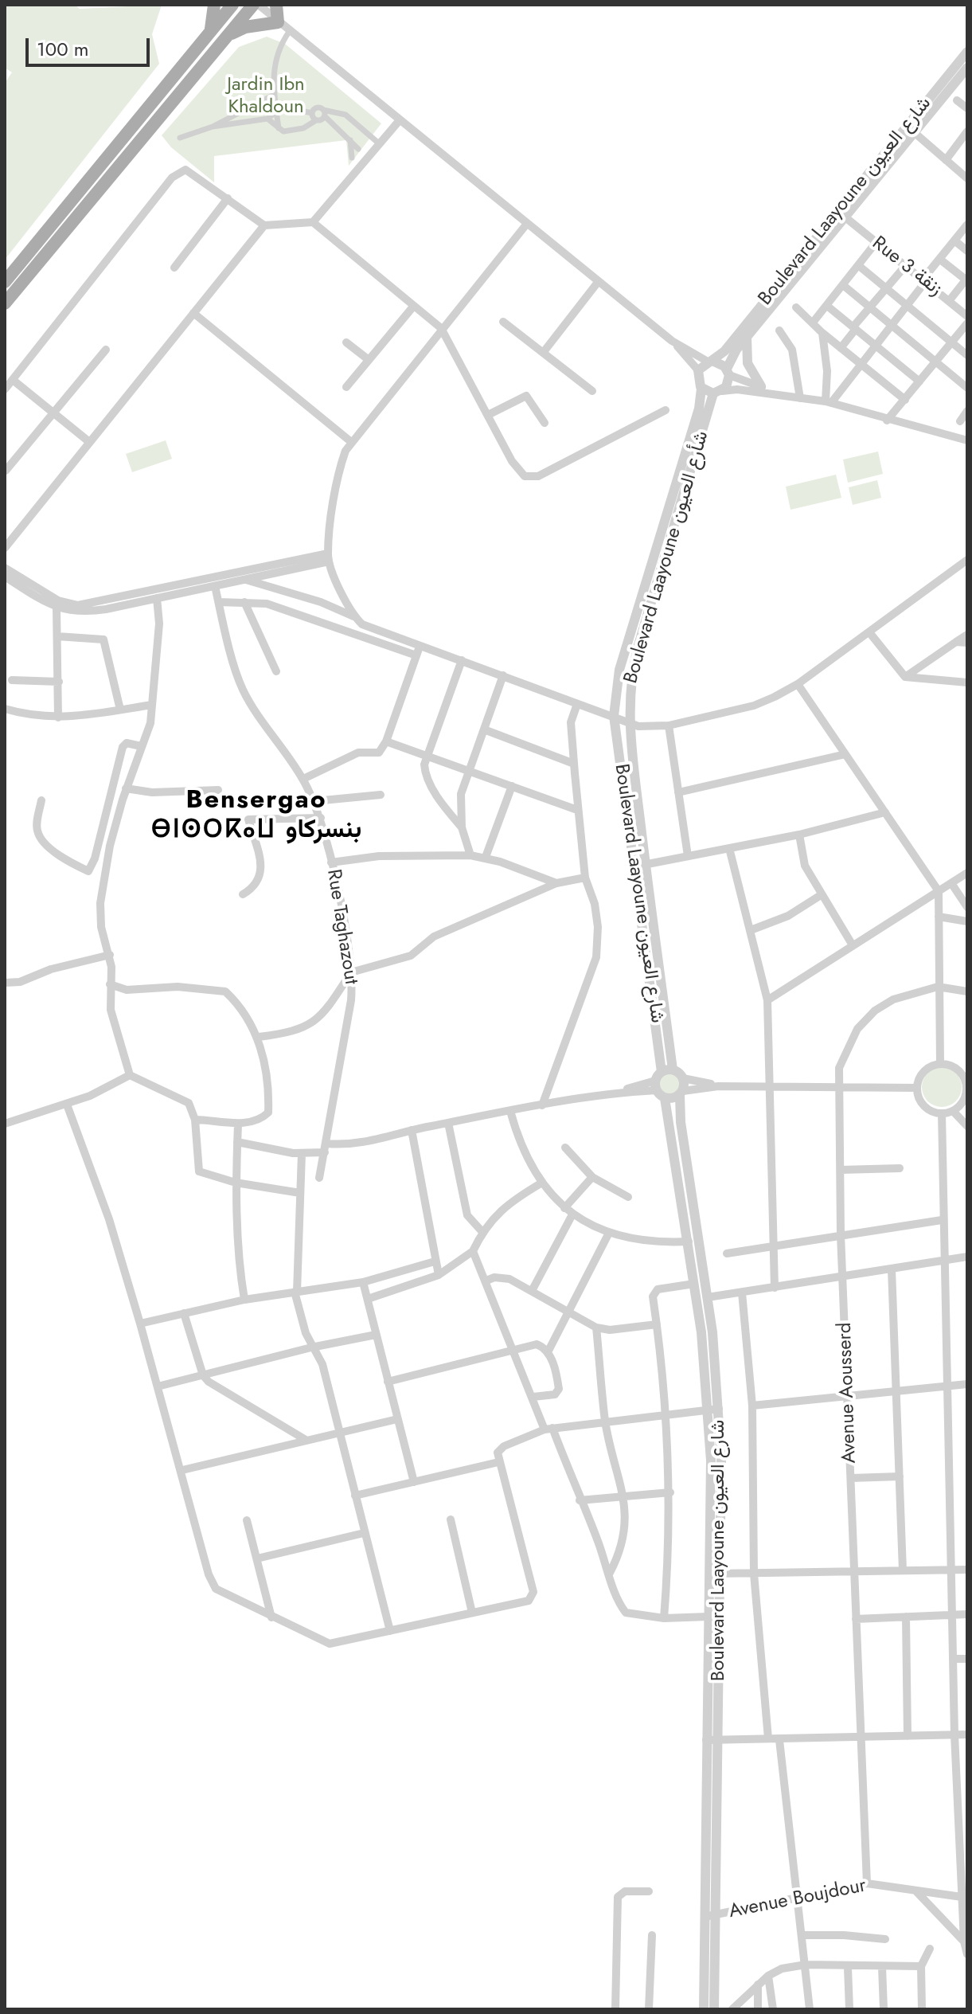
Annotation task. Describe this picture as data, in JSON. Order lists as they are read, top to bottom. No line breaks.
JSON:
{"streets":{"street":["Boulevard Laayoune شارع العيون","Rue 3 زنقة","Boulevard Laayoune شأرع العيون","Rue Taghazout","Avenue Aousserd","Avenue Boujdour"]},"crossings":[["Boulevard Laayoune شارع العيون","Rue 3 زنقة"],["Boulevard Laayoune شارع العيون","Boulevard Laayoune شأرع العيون"],["Boulevard Laayoune شارع العيون","Avenue Boujdour"],["Avenue Aousserd","Avenue Boujdour"]],"districts":["Bensergao ⴱⵏⵙⵔⴽⴰⵡ بنسركاو"],"parks":["Jardin Ibn Khaldoun"],"scale_bar":"100 m"}
